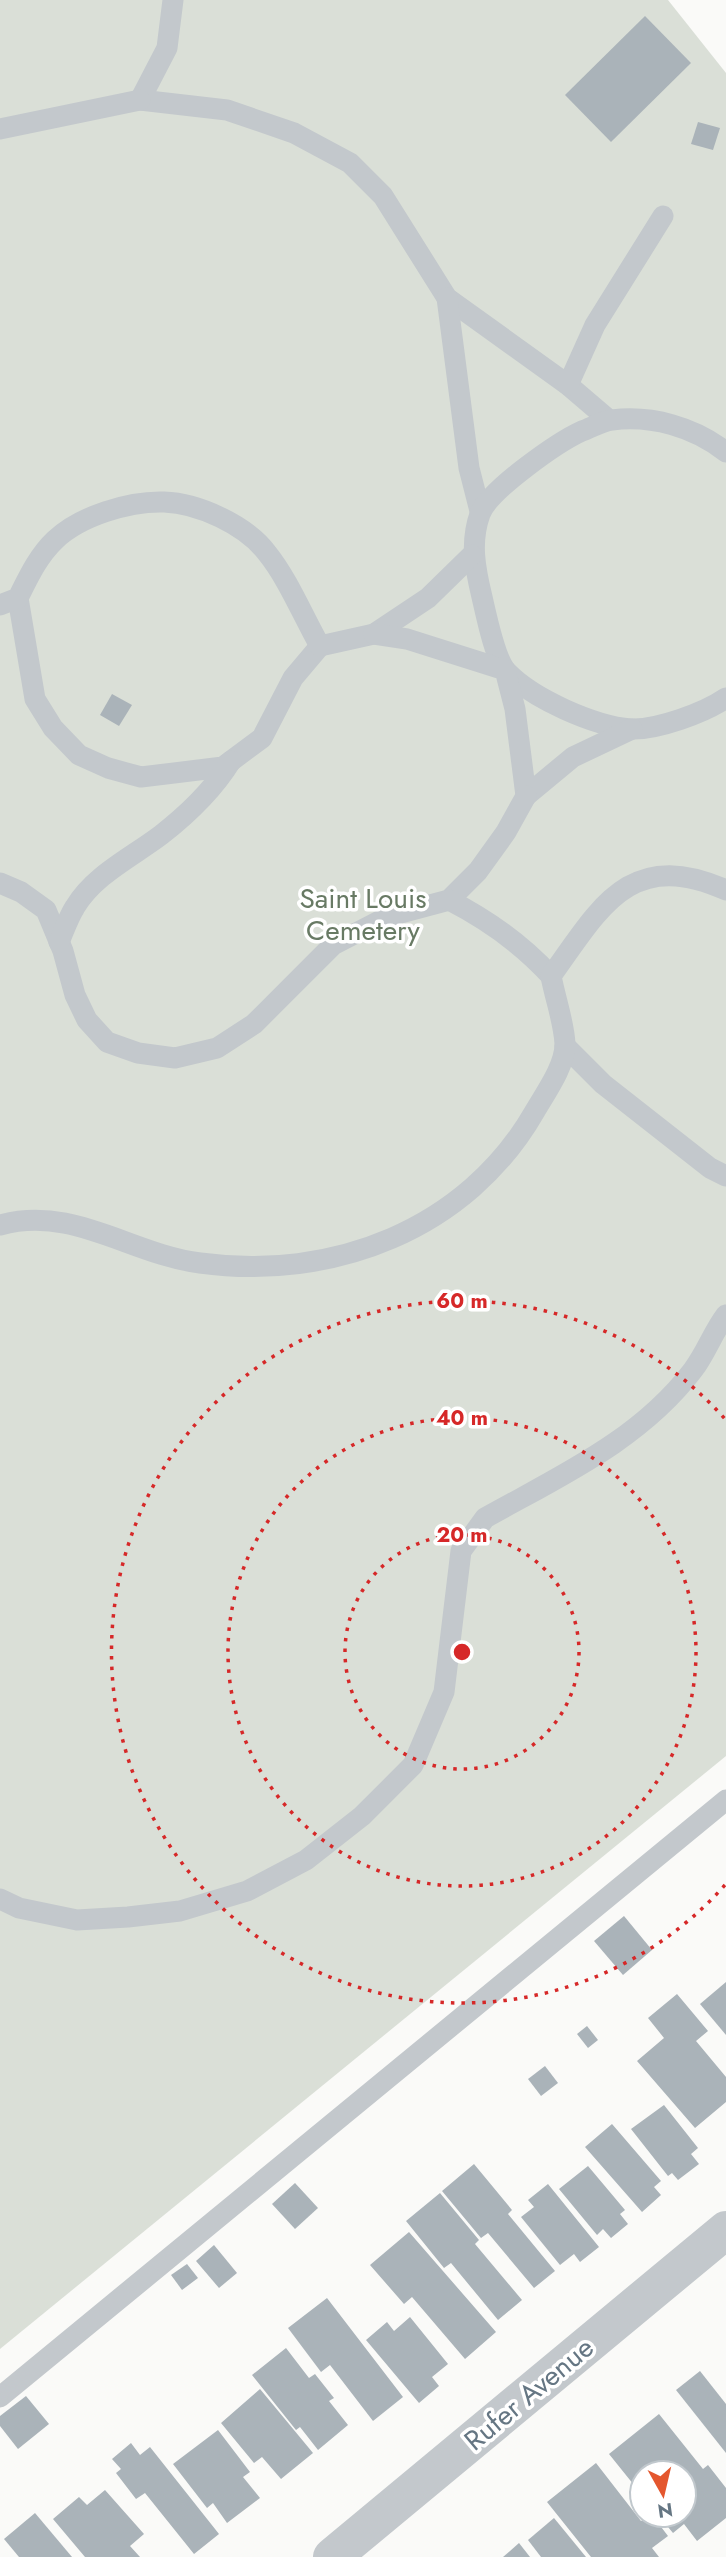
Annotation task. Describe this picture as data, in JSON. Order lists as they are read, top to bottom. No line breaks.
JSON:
{"streets":{"street":["Rufer Avenue"]},"parks":["Saint Louis Cemetery"],"north":"bottom","rings":["60 m","40 m","20 m"]}
